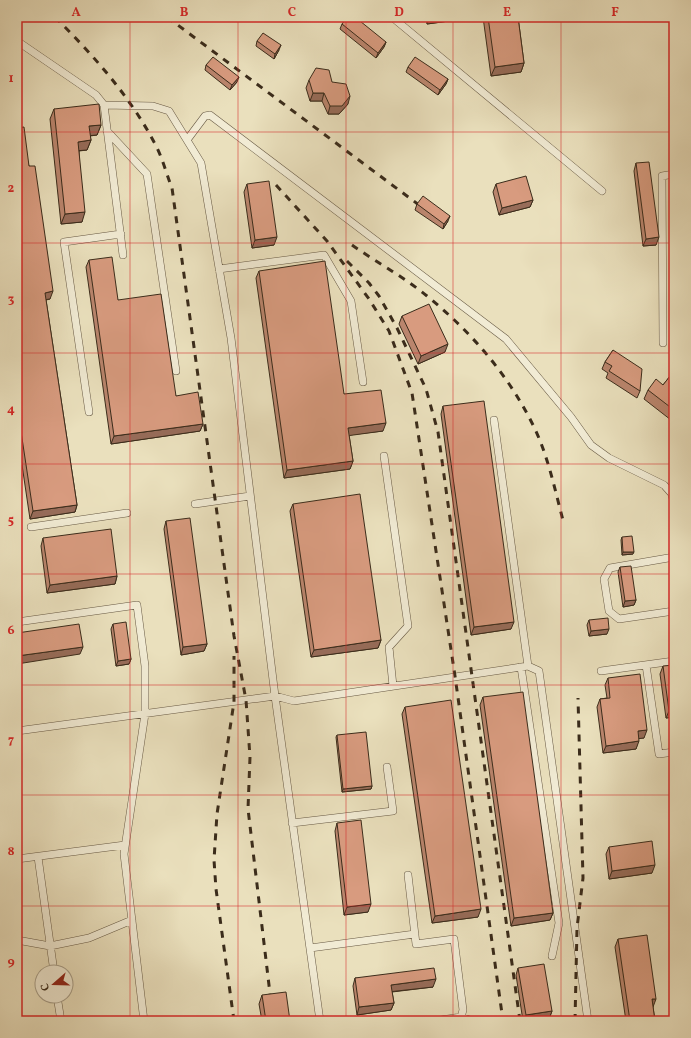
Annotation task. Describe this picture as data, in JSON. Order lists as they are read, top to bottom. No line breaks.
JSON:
{"north":"left","grid":{"columns":["A","B","C","D","E","F"],"rows":["1","2","3","4","5","6","7","8","9"]}}
